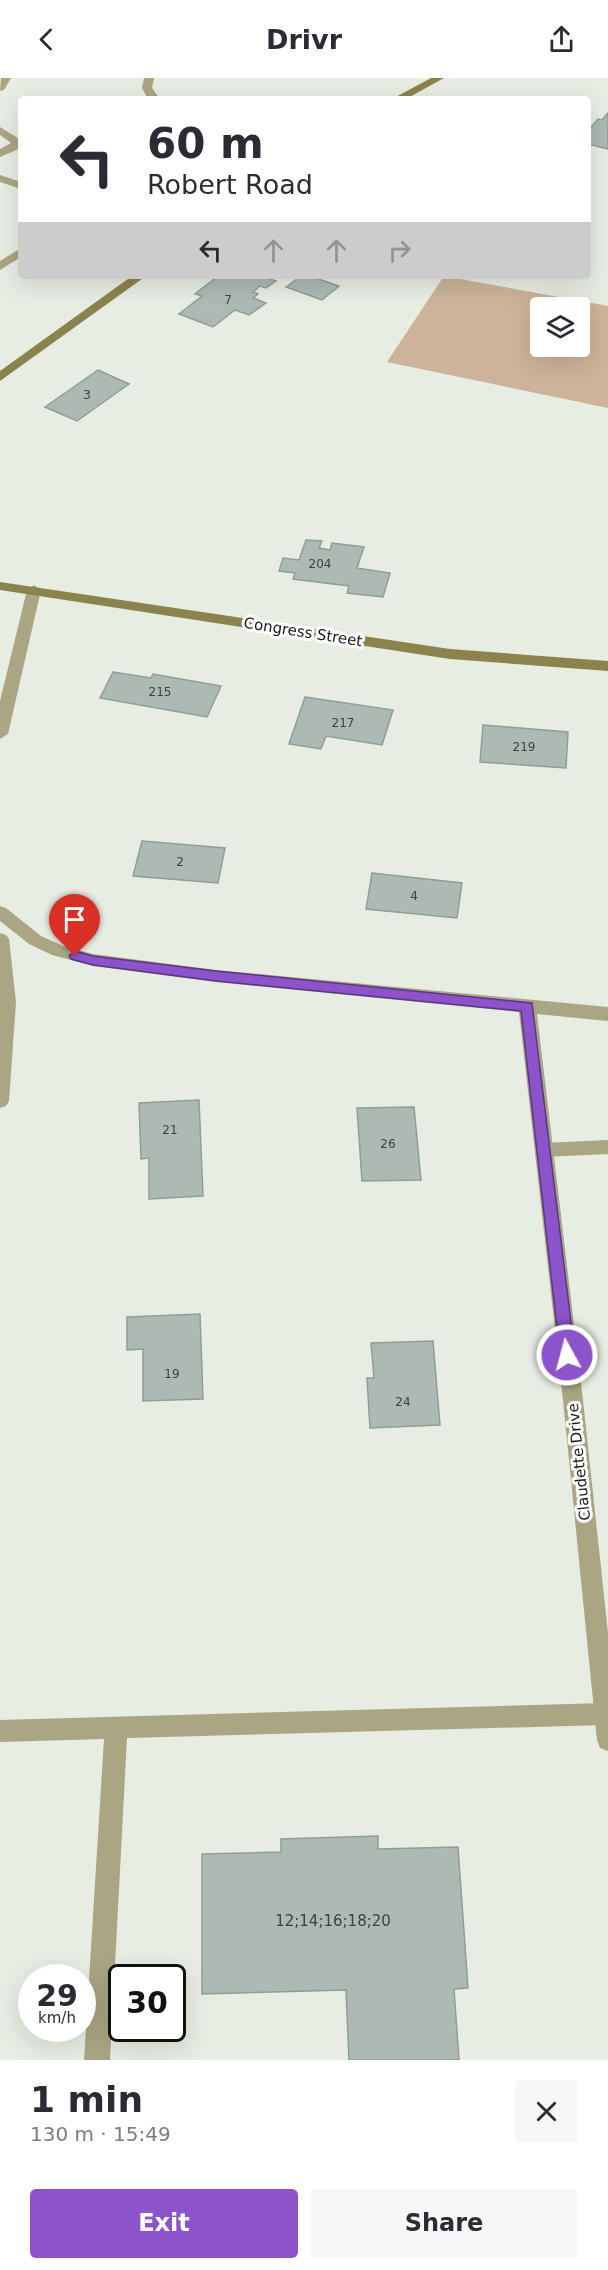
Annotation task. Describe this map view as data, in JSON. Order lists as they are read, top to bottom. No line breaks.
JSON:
{"streets":{"main road":["Congress Street"],"street":["Claudette Drive"]},"house_numbers":["7","3","204","215","217","219","2","4","21","26","19","24","12;14;16;18;20"],"page":{"header":"Drivr","turn":["60 m","Robert Road"],"speed":"29 km/h","limit":"30","heading":["1 min","130 m · 15:49"],"buttons":["Exit","Share"]}}
